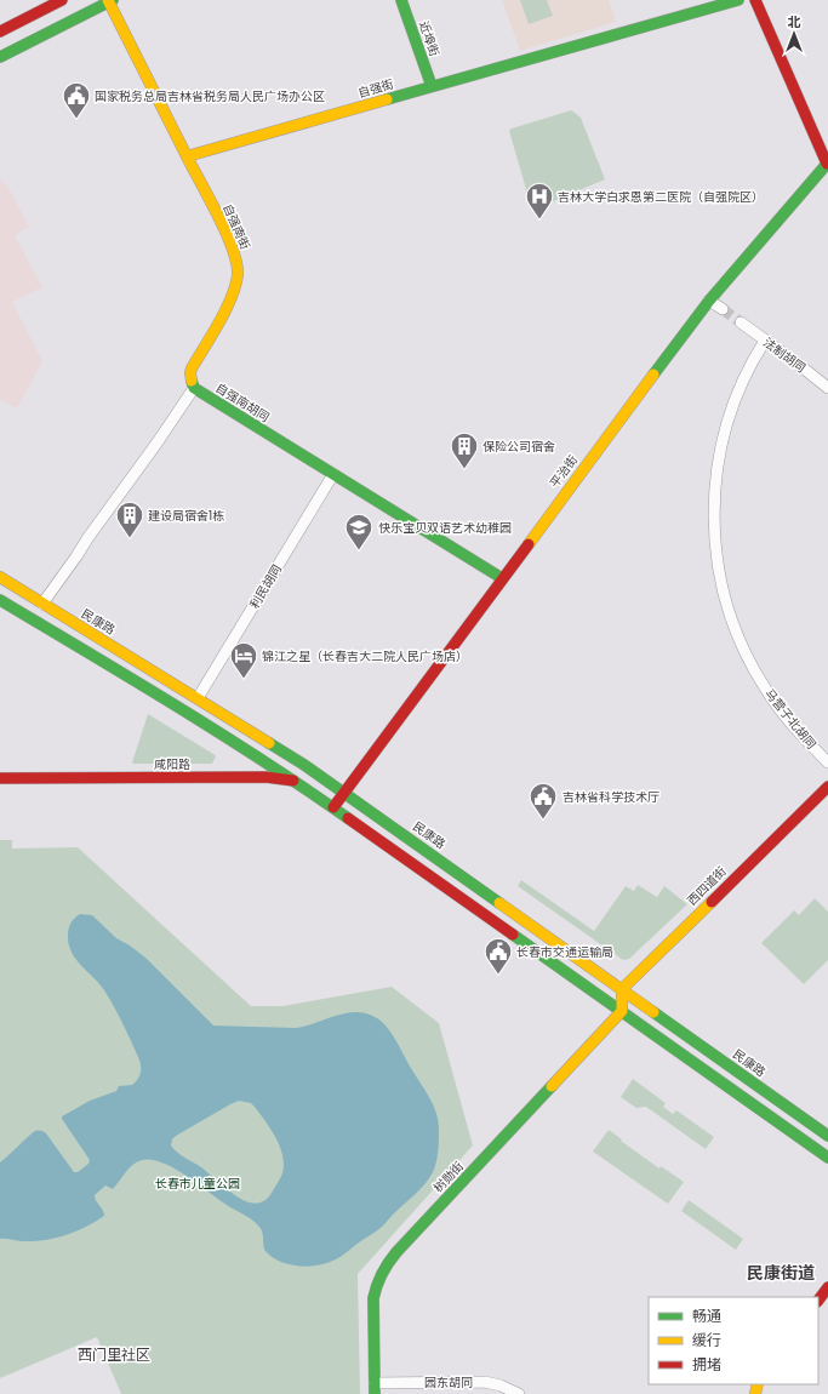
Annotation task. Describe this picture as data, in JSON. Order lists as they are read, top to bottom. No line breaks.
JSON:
{"streets":{"street":["近埠街","自强街","自强南街","法制胡同","自强南胡同","平治街","利民胡同","民康路","马营子北胡同","咸阳路","西四道街","树勋街","园东胡同"]},"crossings":[["近埠街","自强街"],["自强街","自强南街"],["自强南街","自强南胡同"],["法制胡同","马营子北胡同"],["自强南胡同","平治街"],["自强南胡同","利民胡同"],["平治街","民康路"],["平治街","咸阳路"],["利民胡同","民康路"],["民康路","咸阳路"],["民康路","西四道街"],["树勋街","园东胡同"]],"districts":["民康街道","西门里社区"],"parks":["长春市儿童公园"],"places":{"public building":["国家税务总局吉林省税务局人民广场办公区","吉林省科学技术厅","长春市交通运输局"],"hospital":["吉林大学白求恩第二医院（自强院区）"],"building":["保险公司宿舍","建设局宿舍1栋"],"school or university":["快乐宝贝双语艺术幼稚园"],"hotel":["锦江之星（长春吉大二院人民广场店）"]},"legend":["畅通","缓行","拥堵"],"north":"top"}
